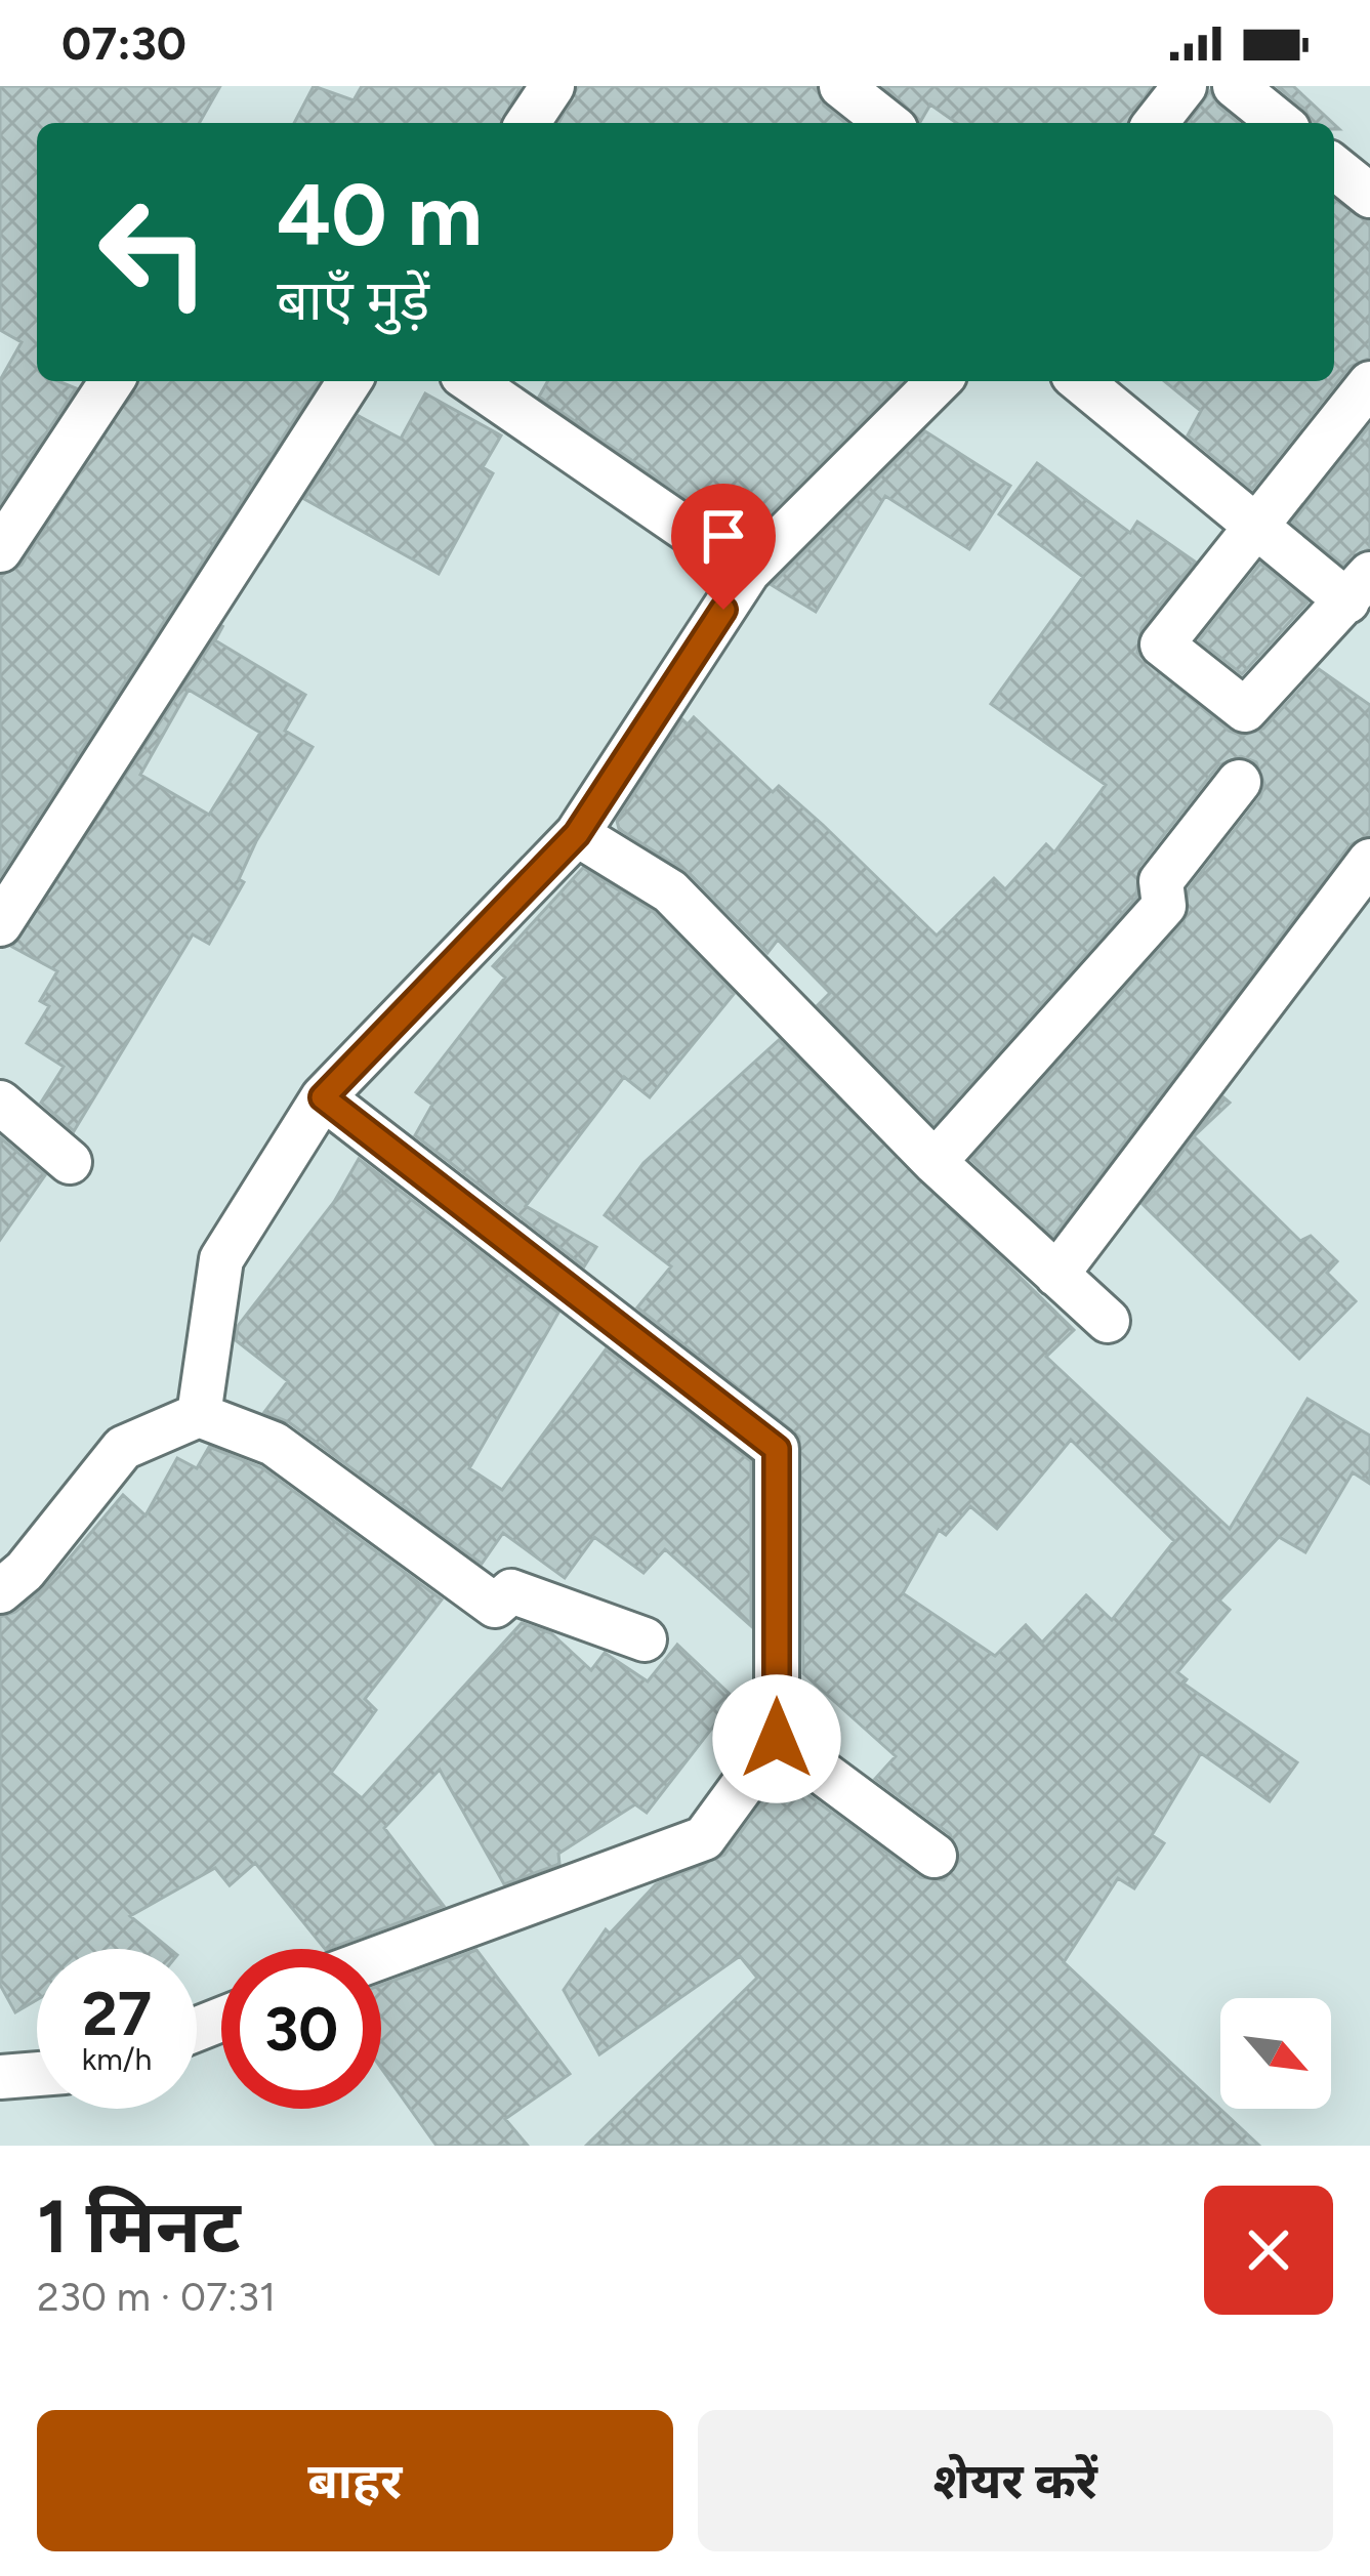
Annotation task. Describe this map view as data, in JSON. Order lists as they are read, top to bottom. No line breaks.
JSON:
{"north":"bottom right","page":{"status":"07:30","turn":["40 m","बाएँ मुड़ें"],"speed":"27 km/h","limit":"30","heading":["1 मिनट","230 m · 07:31"],"buttons":["बाहर","शेयर करें"]}}
